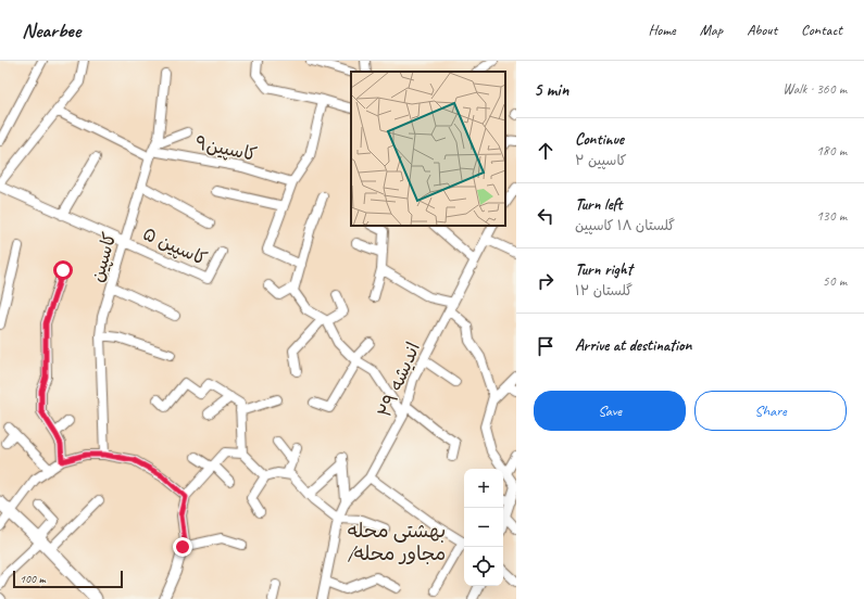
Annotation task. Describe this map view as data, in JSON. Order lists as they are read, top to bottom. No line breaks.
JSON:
{"streets":{"street":["کاسپین۹","کاسپین ۵","کاسپین","اندیشه ۲۹"]},"crossings":[["کاسپین۹","کاسپین"],["کاسپین ۵","کاسپین"]],"districts":["بهشتی محله /مجاور محله"],"scale_bar":"100 m","page":{"header":"Nearbee","nav":["Home","Map","About","Contact"],"heading":["5 min","Walk · 360 m"],"list":[["Continue","کاسپین ۲","180 m"],["Turn left","گلستان ۱۸ کاسپین","130 m"],["Turn right","گلستان ۱۲","50 m"],"Arrive at destination"],"buttons":["Save","Share"],"map_buttons":["+","−"],"scale":"100 m"}}
